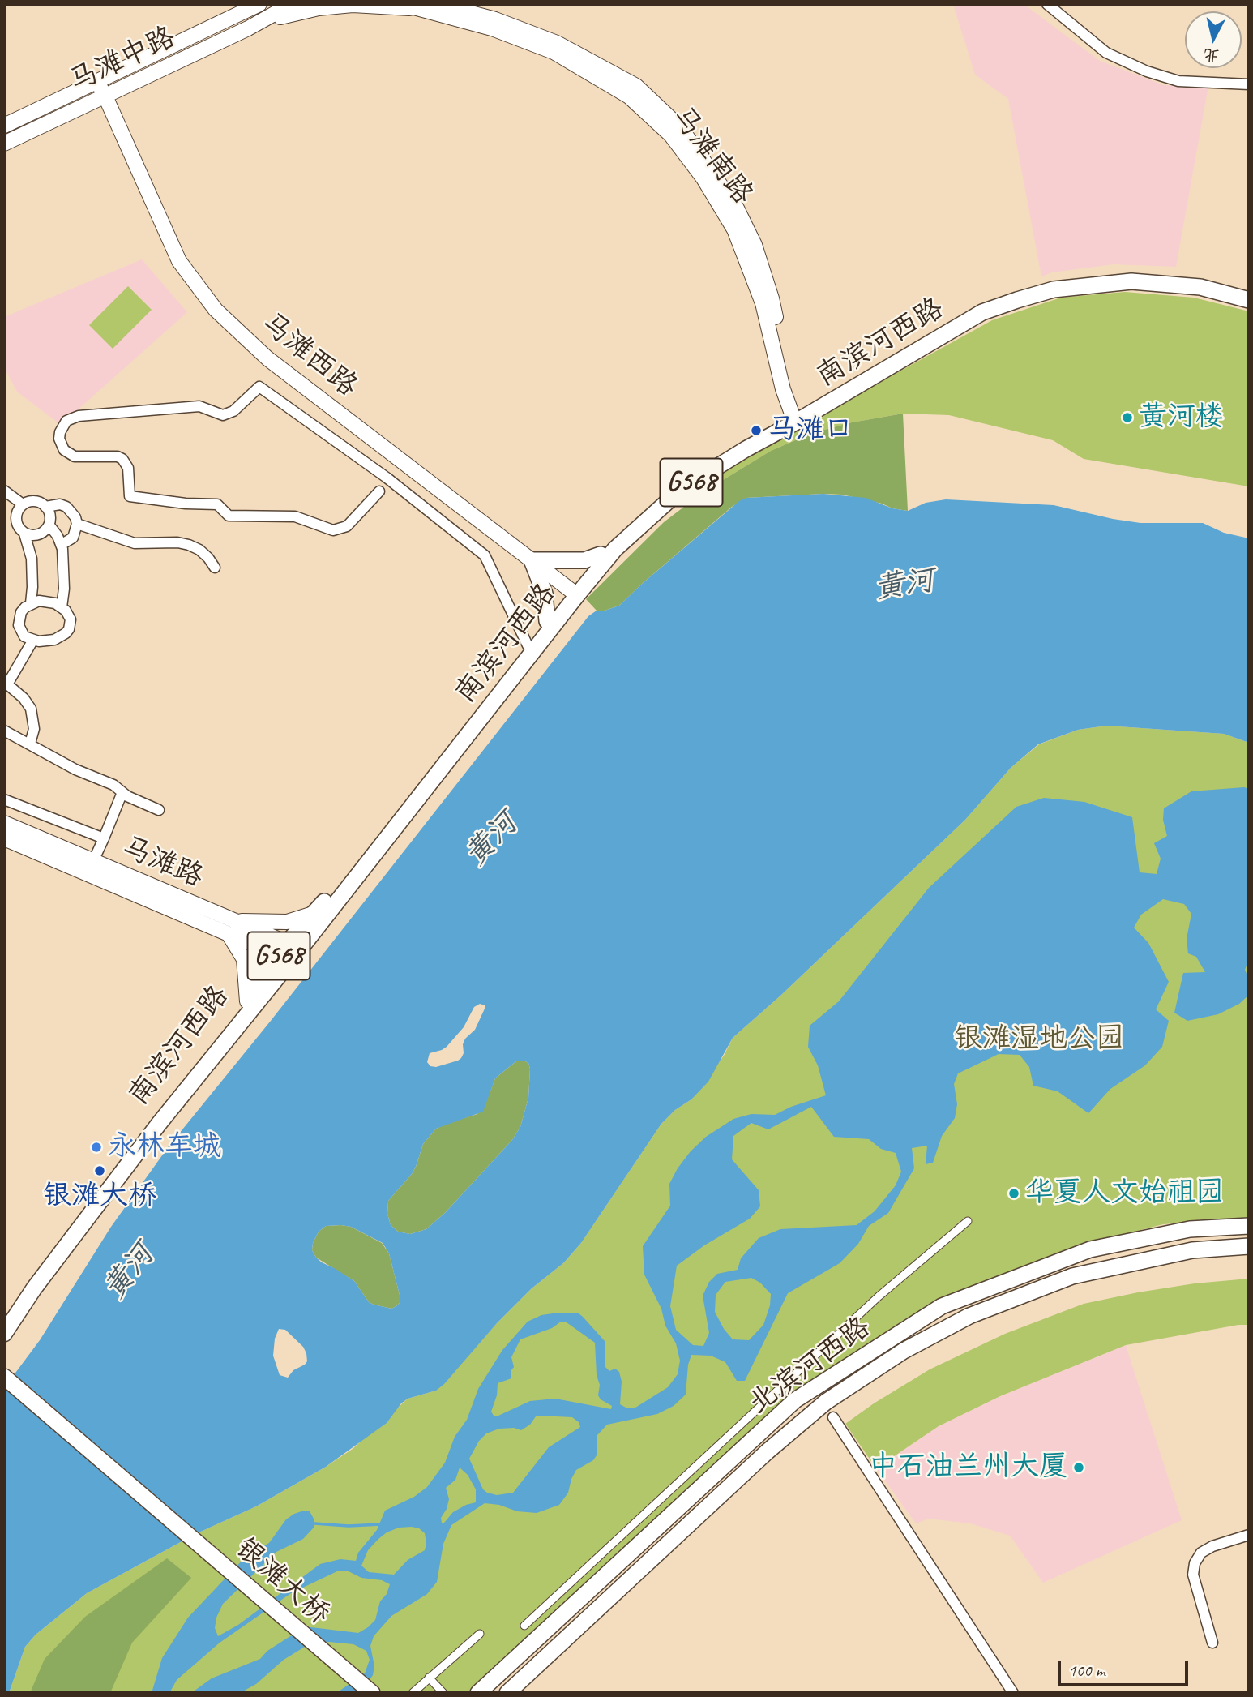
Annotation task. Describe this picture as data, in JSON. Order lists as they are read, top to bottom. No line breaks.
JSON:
{"streets":{"main road":["马滩中路","马滩南路","南滨河西路","马滩西路","G568","马滩路","北滨河西路","银滩大桥"]},"crossings":[["马滩中路","马滩南路"],["马滩中路","马滩西路"],["马滩南路","南滨河西路"],["南滨河西路","马滩西路"],["南滨河西路","马滩路"]],"water":["黄河"],"parks":["银滩湿地公园"],"places":["黄河楼","马滩口","永林车城","银滩大桥","华夏人文始祖园","中石油兰州大厦"],"scale_bar":"100 m","north":"bottom"}
